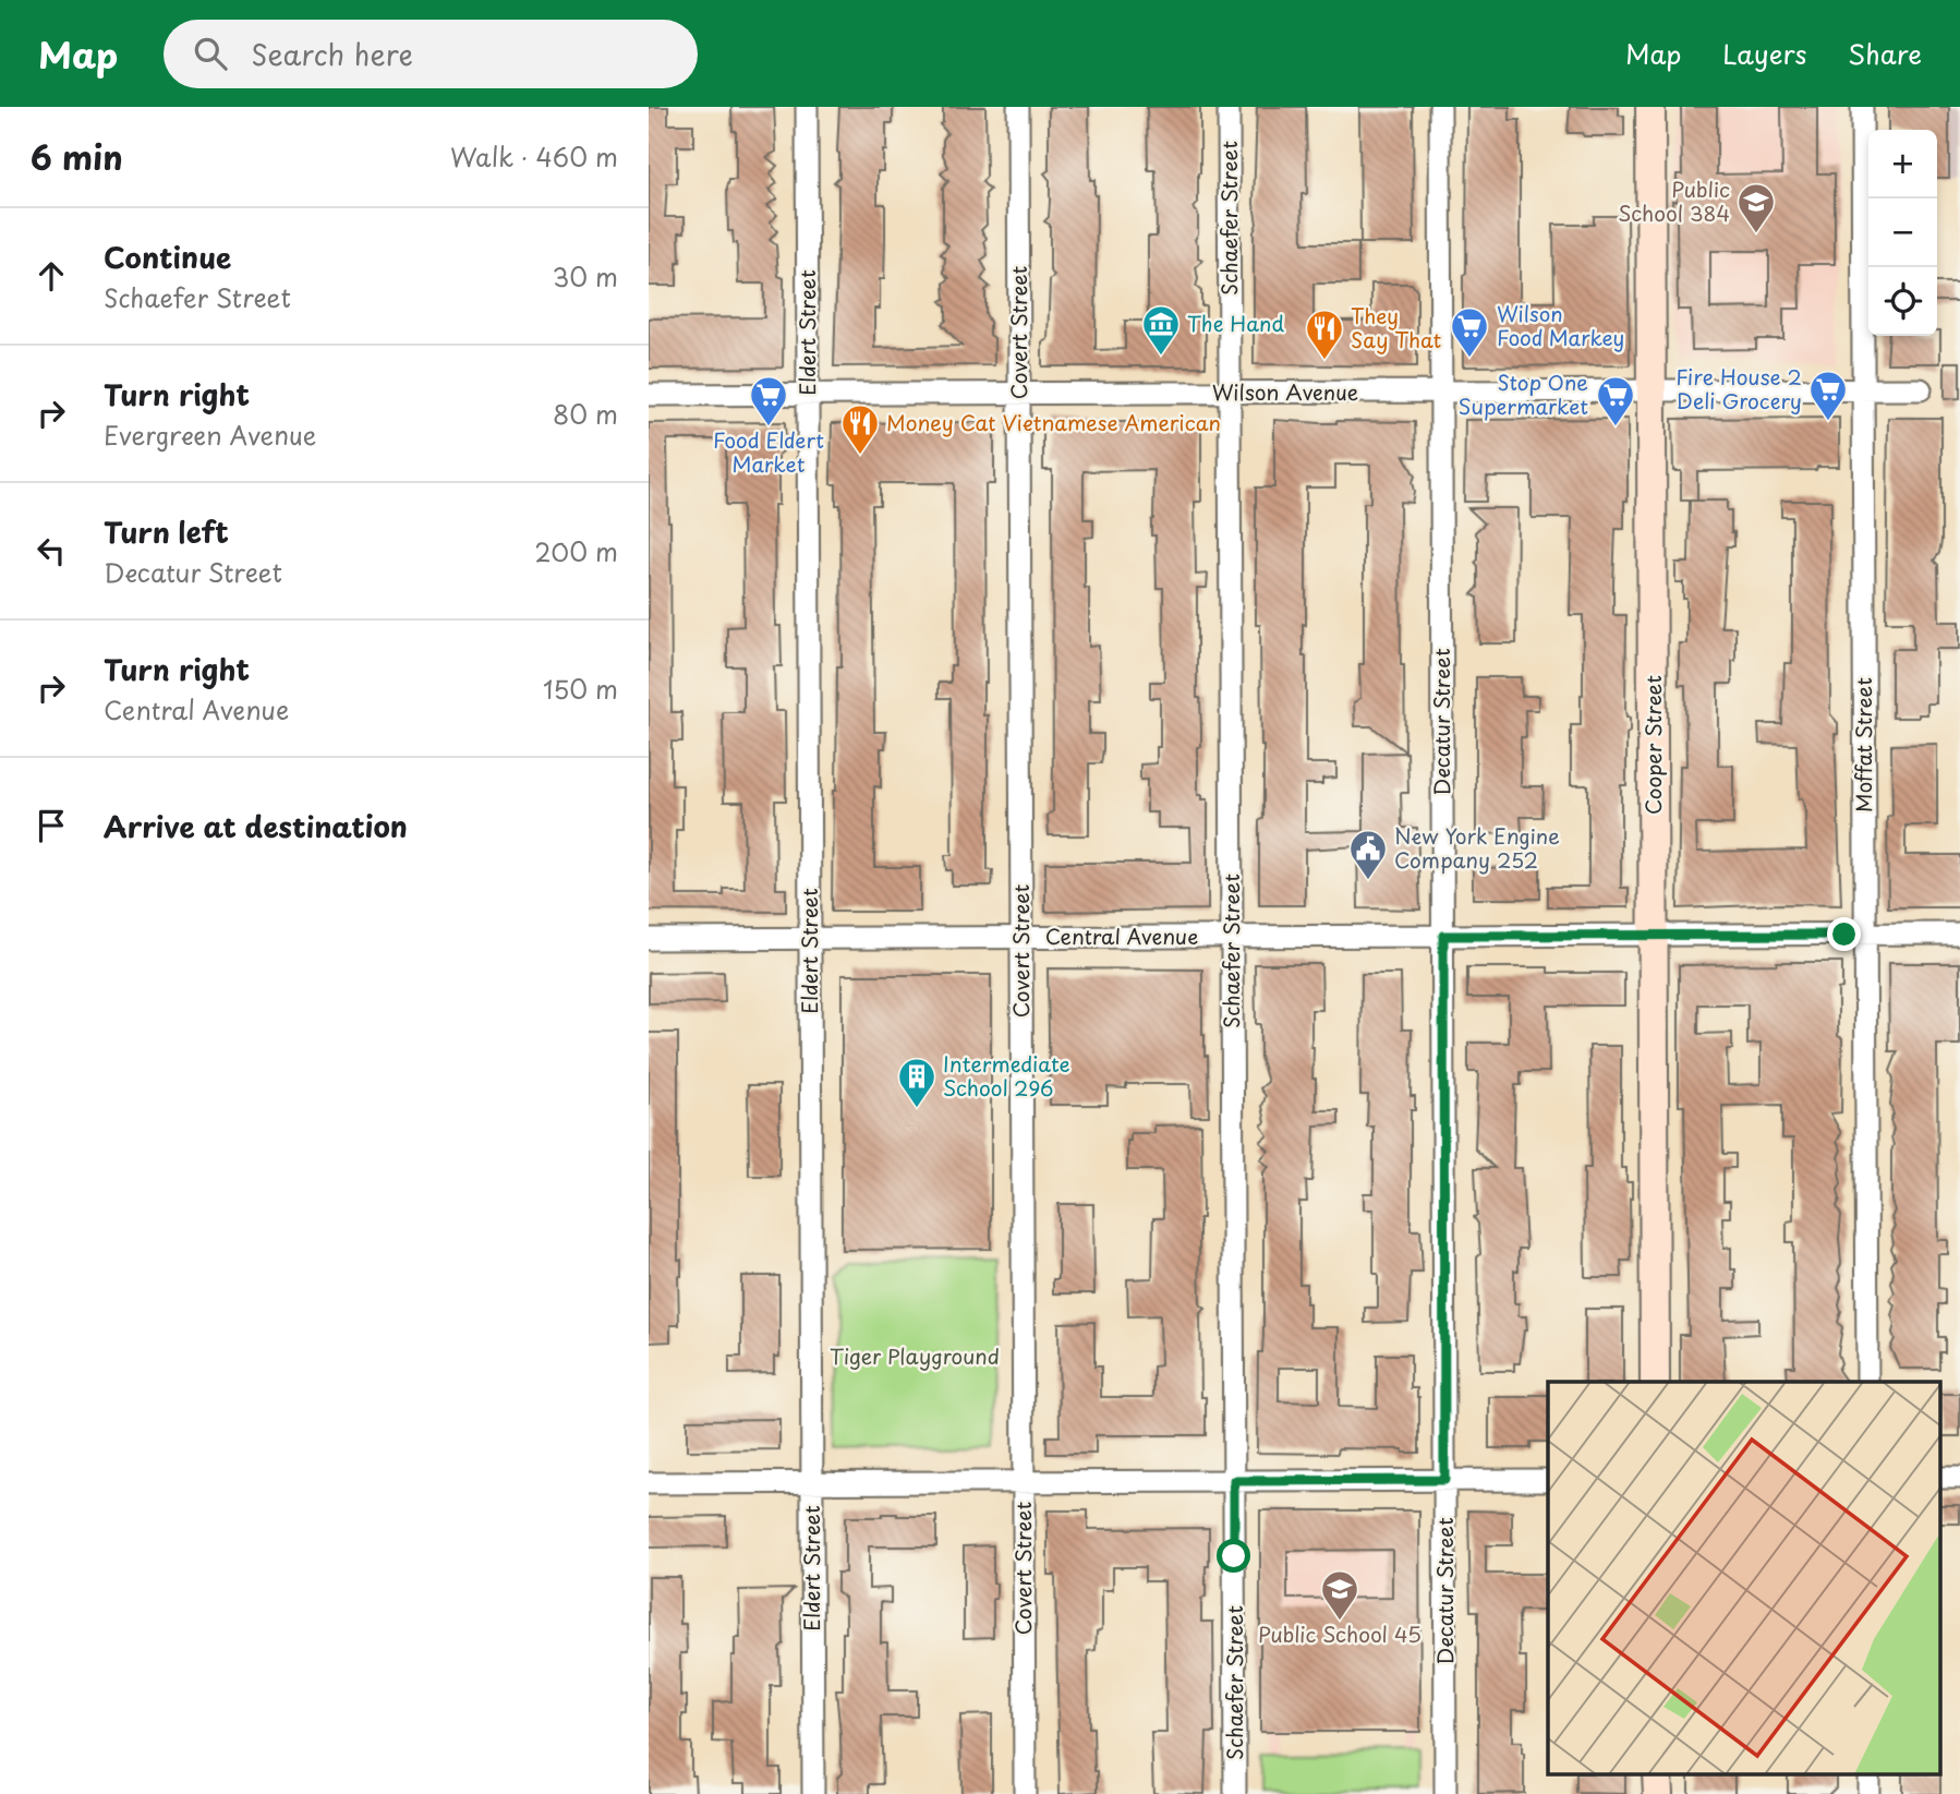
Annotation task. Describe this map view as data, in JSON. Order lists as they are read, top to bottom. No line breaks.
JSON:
{"streets":{"main road":["Cooper Street"],"street":["Schaefer Street","Eldert Street","Covert Street","Wilson Avenue","Decatur Street","Moffat Street","Central Avenue"]},"crossings":[["Schaefer Street","Wilson Avenue"],["Schaefer Street","Central Avenue"],["Eldert Street","Wilson Avenue"],["Eldert Street","Central Avenue"],["Covert Street","Wilson Avenue"],["Covert Street","Central Avenue"],["Wilson Avenue","Decatur Street"],["Wilson Avenue","Cooper Street"],["Wilson Avenue","Moffat Street"],["Decatur Street","Central Avenue"],["Cooper Street","Central Avenue"],["Moffat Street","Central Avenue"]],"parks":["Tiger Playground"],"places":{"school or university":["Public School 384","Public School 45"],"museum":["The Hand"],"supermarket":["Wilson Food Markey","Fire House 2 Deli Grocery","Food Eldert Market","Stop One Supermarket"],"restaurant":["They Say That","Money Cat Vietnamese American"],"public building":["New York Engine Company 252"],"building":["Intermediate School 296"]},"page":{"header":"Map","search":"Search here","nav":["Map","Layers","Share"],"heading":["6 min","Walk · 460 m"],"map_buttons":["+","−"],"list":[["Continue","Schaefer Street","30 m"],["Turn right","Evergreen Avenue","80 m"],["Turn left","Decatur Street","200 m"],["Turn right","Central Avenue","150 m"],"Arrive at destination"]}}
